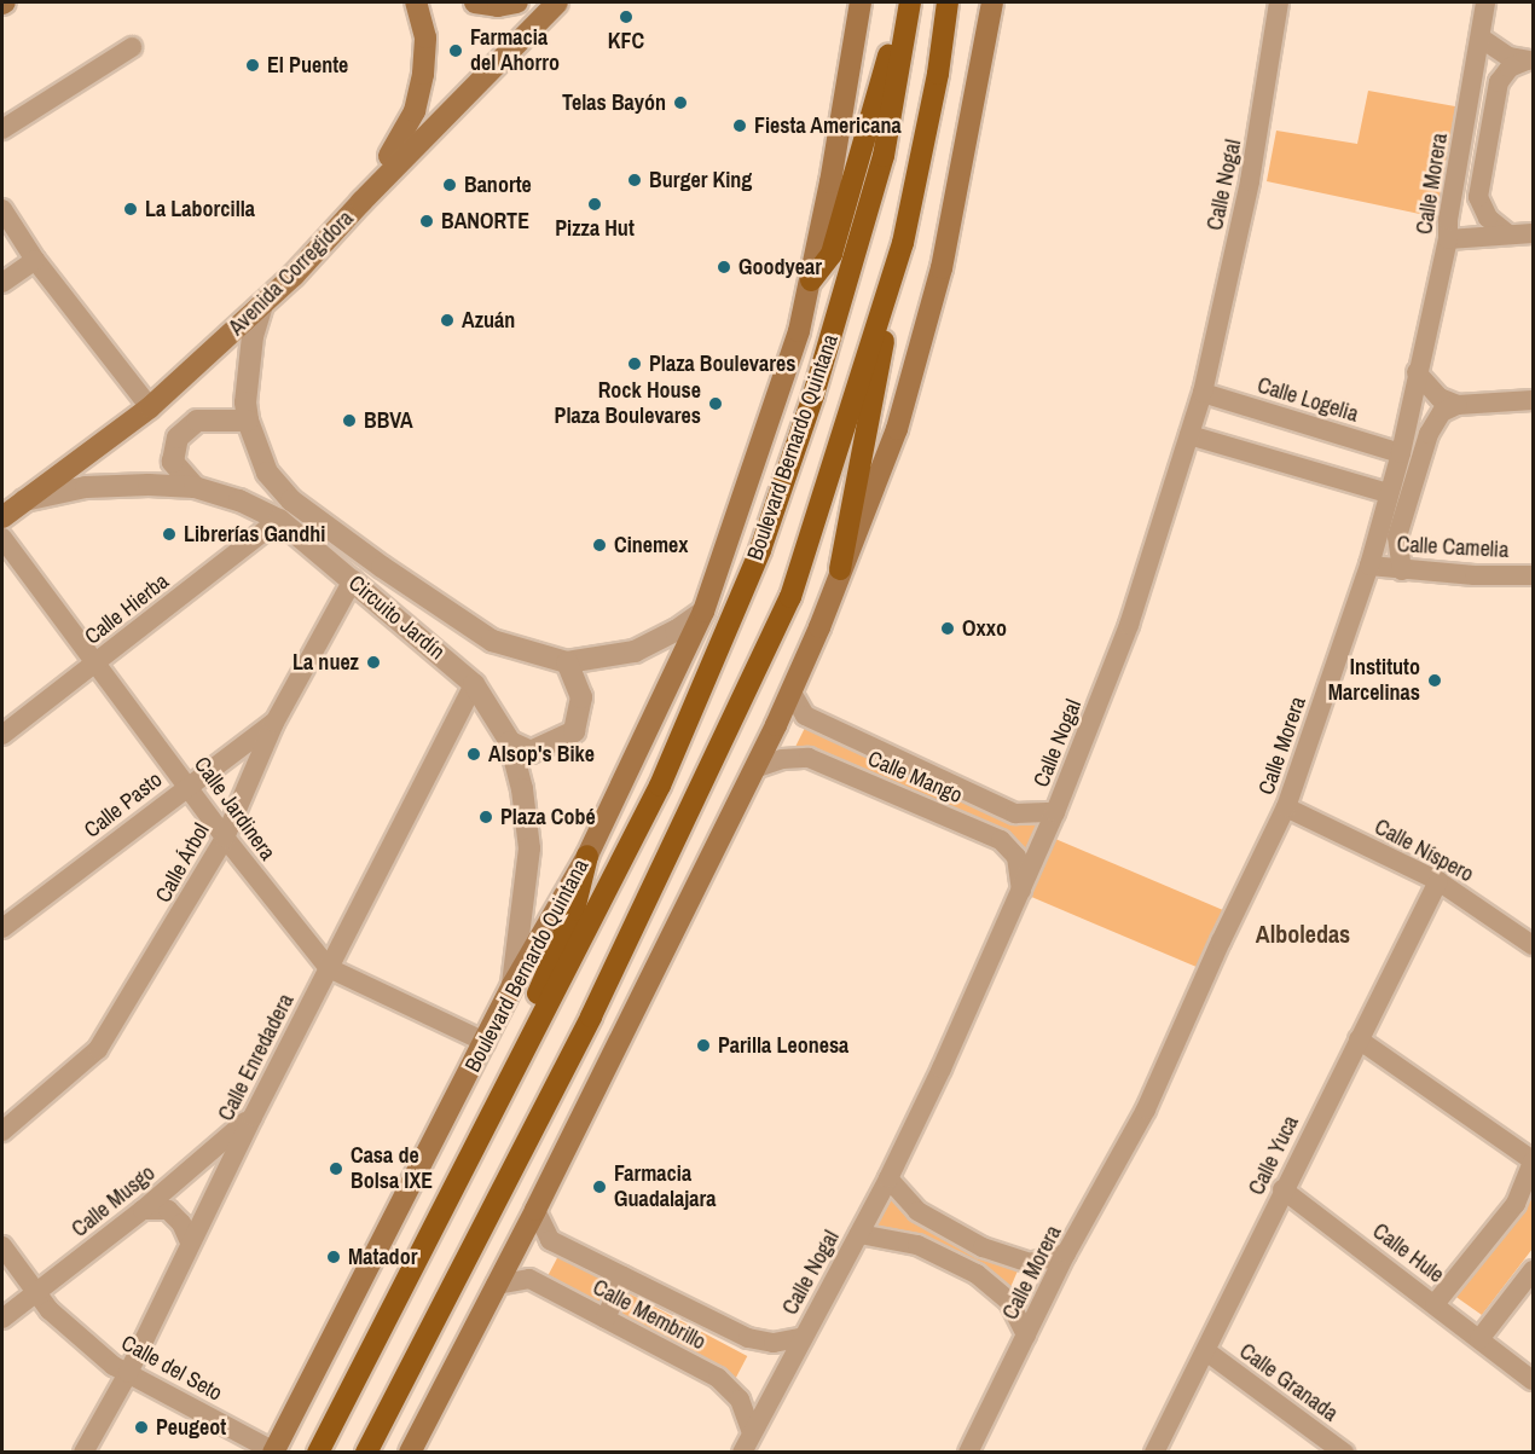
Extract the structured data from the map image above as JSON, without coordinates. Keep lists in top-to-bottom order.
{
  "streets": {
    "main road": ["Avenida Corregidora", "Boulevard Bernardo Quintana"],
    "street": [
      "Calle Morera",
      "Calle Nogal",
      "Calle Logelia",
      "Calle Camelia",
      "Calle Hierba",
      "Circuito Jardín",
      "Calle Mango",
      "Calle Pasto",
      "Calle Jardinera",
      "Calle Níspero",
      "Calle Árbol",
      "Calle Enredadera",
      "Calle Yuca",
      "Calle Musgo",
      "Calle Hule",
      "Calle Membrillo",
      "Calle del Seto",
      "Calle Granada"
    ]
  },
  "crossings": [
    ["Calle Morera", "Calle Logelia"],
    ["Calle Morera", "Calle Camelia"],
    ["Calle Morera", "Calle Níspero"],
    ["Calle Nogal", "Calle Logelia"],
    ["Calle Nogal", "Calle Mango"],
    ["Calle Nogal", "Calle Membrillo"],
    ["Avenida Corregidora", "Circuito Jardín"],
    ["Boulevard Bernardo Quintana", "Circuito Jardín"],
    ["Boulevard Bernardo Quintana", "Calle Jardinera"],
    ["Boulevard Bernardo Quintana", "Calle del Seto"],
    ["Calle Hierba", "Circuito Jardín"],
    ["Calle Hierba", "Calle Jardinera"],
    ["Circuito Jardín", "Calle Árbol"],
    ["Circuito Jardín", "Calle Enredadera"],
    ["Calle Pasto", "Calle Jardinera"],
    ["Calle Pasto", "Calle Árbol"],
    ["Calle Jardinera", "Calle Árbol"],
    ["Calle Jardinera", "Calle Enredadera"],
    ["Calle Níspero", "Calle Yuca"],
    ["Calle Enredadera", "Calle Musgo"],
    ["Calle Enredadera", "Calle del Seto"],
    ["Calle Yuca", "Calle Hule"],
    ["Calle Yuca", "Calle Granada"],
    ["Calle Musgo", "Calle del Seto"]
  ],
  "districts": ["Alboledas"],
  "places": [
    "KFC",
    "Farmacia del Ahorro",
    "El Puente",
    "Telas Bayón",
    "Fiesta Americana",
    "Burger King",
    "Banorte",
    "Pizza Hut",
    "La Laborcilla",
    "BANORTE",
    "Goodyear",
    "Azuán",
    "Plaza Boulevares",
    "Rock House Plaza Boulevares",
    "BBVA",
    "Librerías Gandhi",
    "Cinemex",
    "Oxxo",
    "La nuez",
    "Instituto Marcelinas",
    "Alsop's Bike",
    "Plaza Cobé",
    "Parilla Leonesa",
    "Casa de Bolsa IXE",
    "Farmacia Guadalajara",
    "Matador",
    "Peugeot"
  ]
}
